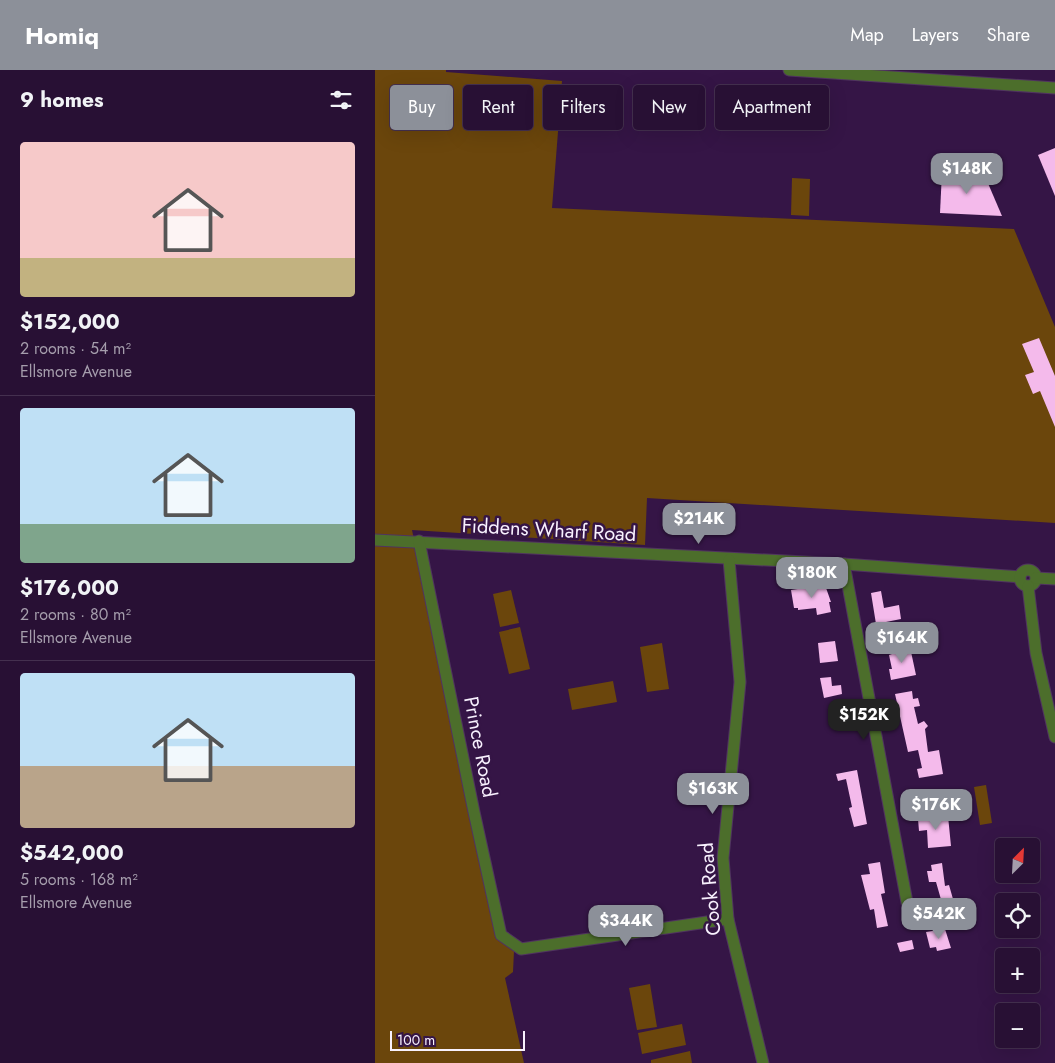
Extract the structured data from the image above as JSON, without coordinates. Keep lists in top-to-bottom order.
{
  "streets": {
    "street": ["Fiddens Wharf Road", "Prince Road", "Cook Road"]
  },
  "crossings": [
    ["Fiddens Wharf Road", "Prince Road"],
    ["Fiddens Wharf Road", "Cook Road"],
    ["Prince Road", "Cook Road"]
  ],
  "scale_bar": "100 m",
  "north": "top right",
  "page": {
    "header": "Homiq",
    "nav": ["Map", "Layers", "Share"],
    "heading": "9 homes",
    "chip": [
      "Buy",
      "Rent",
      "Filters",
      "New",
      "Apartment"
    ],
    "list": [
      {
        "name": "$152,000",
        "note": "2 rooms · 54 m² · Ellsmore Avenue"
      },
      {
        "name": "$176,000",
        "note": "2 rooms · 80 m² · Ellsmore Avenue"
      },
      {
        "name": "$542,000",
        "note": "5 rooms · 168 m² · Ellsmore Avenue"
      }
    ],
    "price": [
      "$148K",
      "$214K",
      "$180K",
      "$164K",
      "$152K",
      "$163K",
      "$176K",
      "$542K",
      "$344K"
    ],
    "map_buttons": ["+", "−"],
    "scale": "100 m"
  }
}
